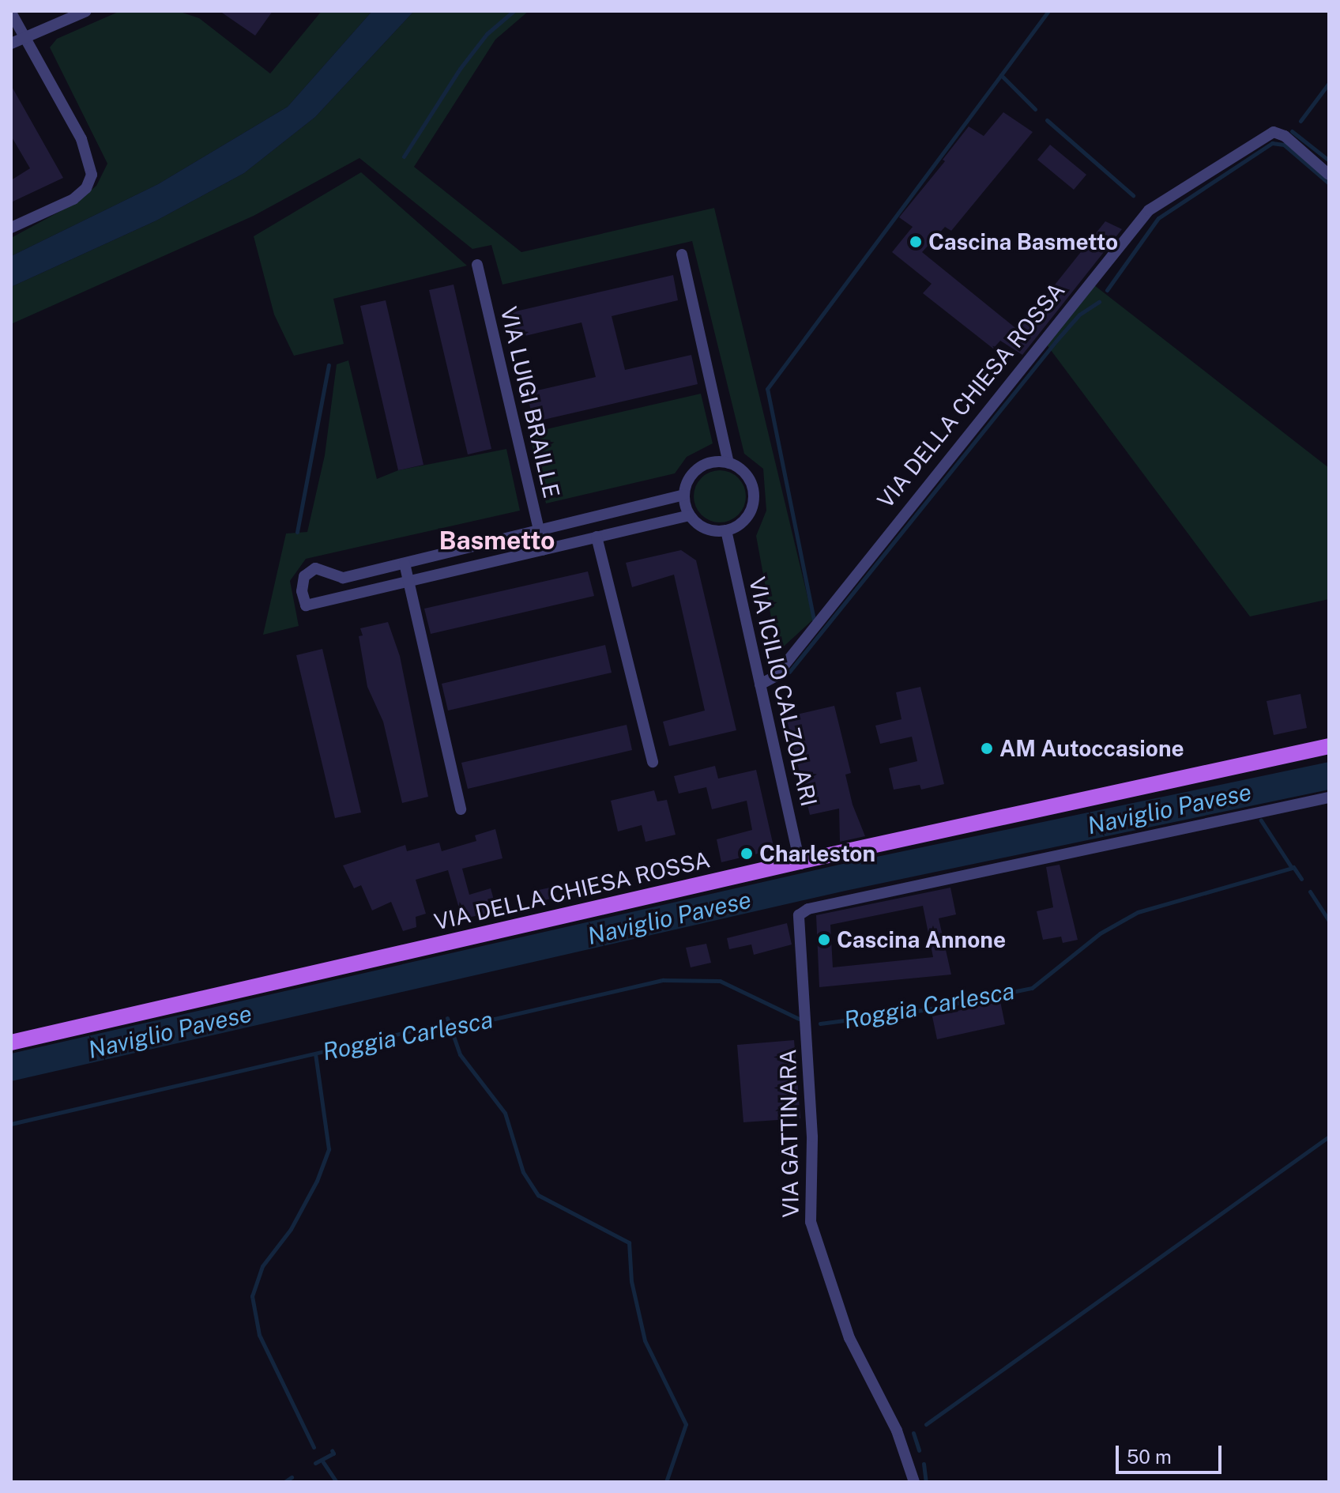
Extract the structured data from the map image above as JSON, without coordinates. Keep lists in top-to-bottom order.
{
  "streets": {
    "main road": ["VIA DELLA CHIESA ROSSA"],
    "street": ["VIA LUIGI BRAILLE", "VIA ICILIO CALZOLARI", "VIA GATTINARA"]
  },
  "crossings": [
    ["VIA DELLA CHIESA ROSSA", "VIA ICILIO CALZOLARI"]
  ],
  "districts": ["Basmetto"],
  "water": ["Naviglio Pavese", "Roggia Carlesca"],
  "places": [
    "Cascina Basmetto",
    "AM Autoccasione",
    "Charleston",
    "Cascina Annone"
  ],
  "scale_bar": "50 m"
}
